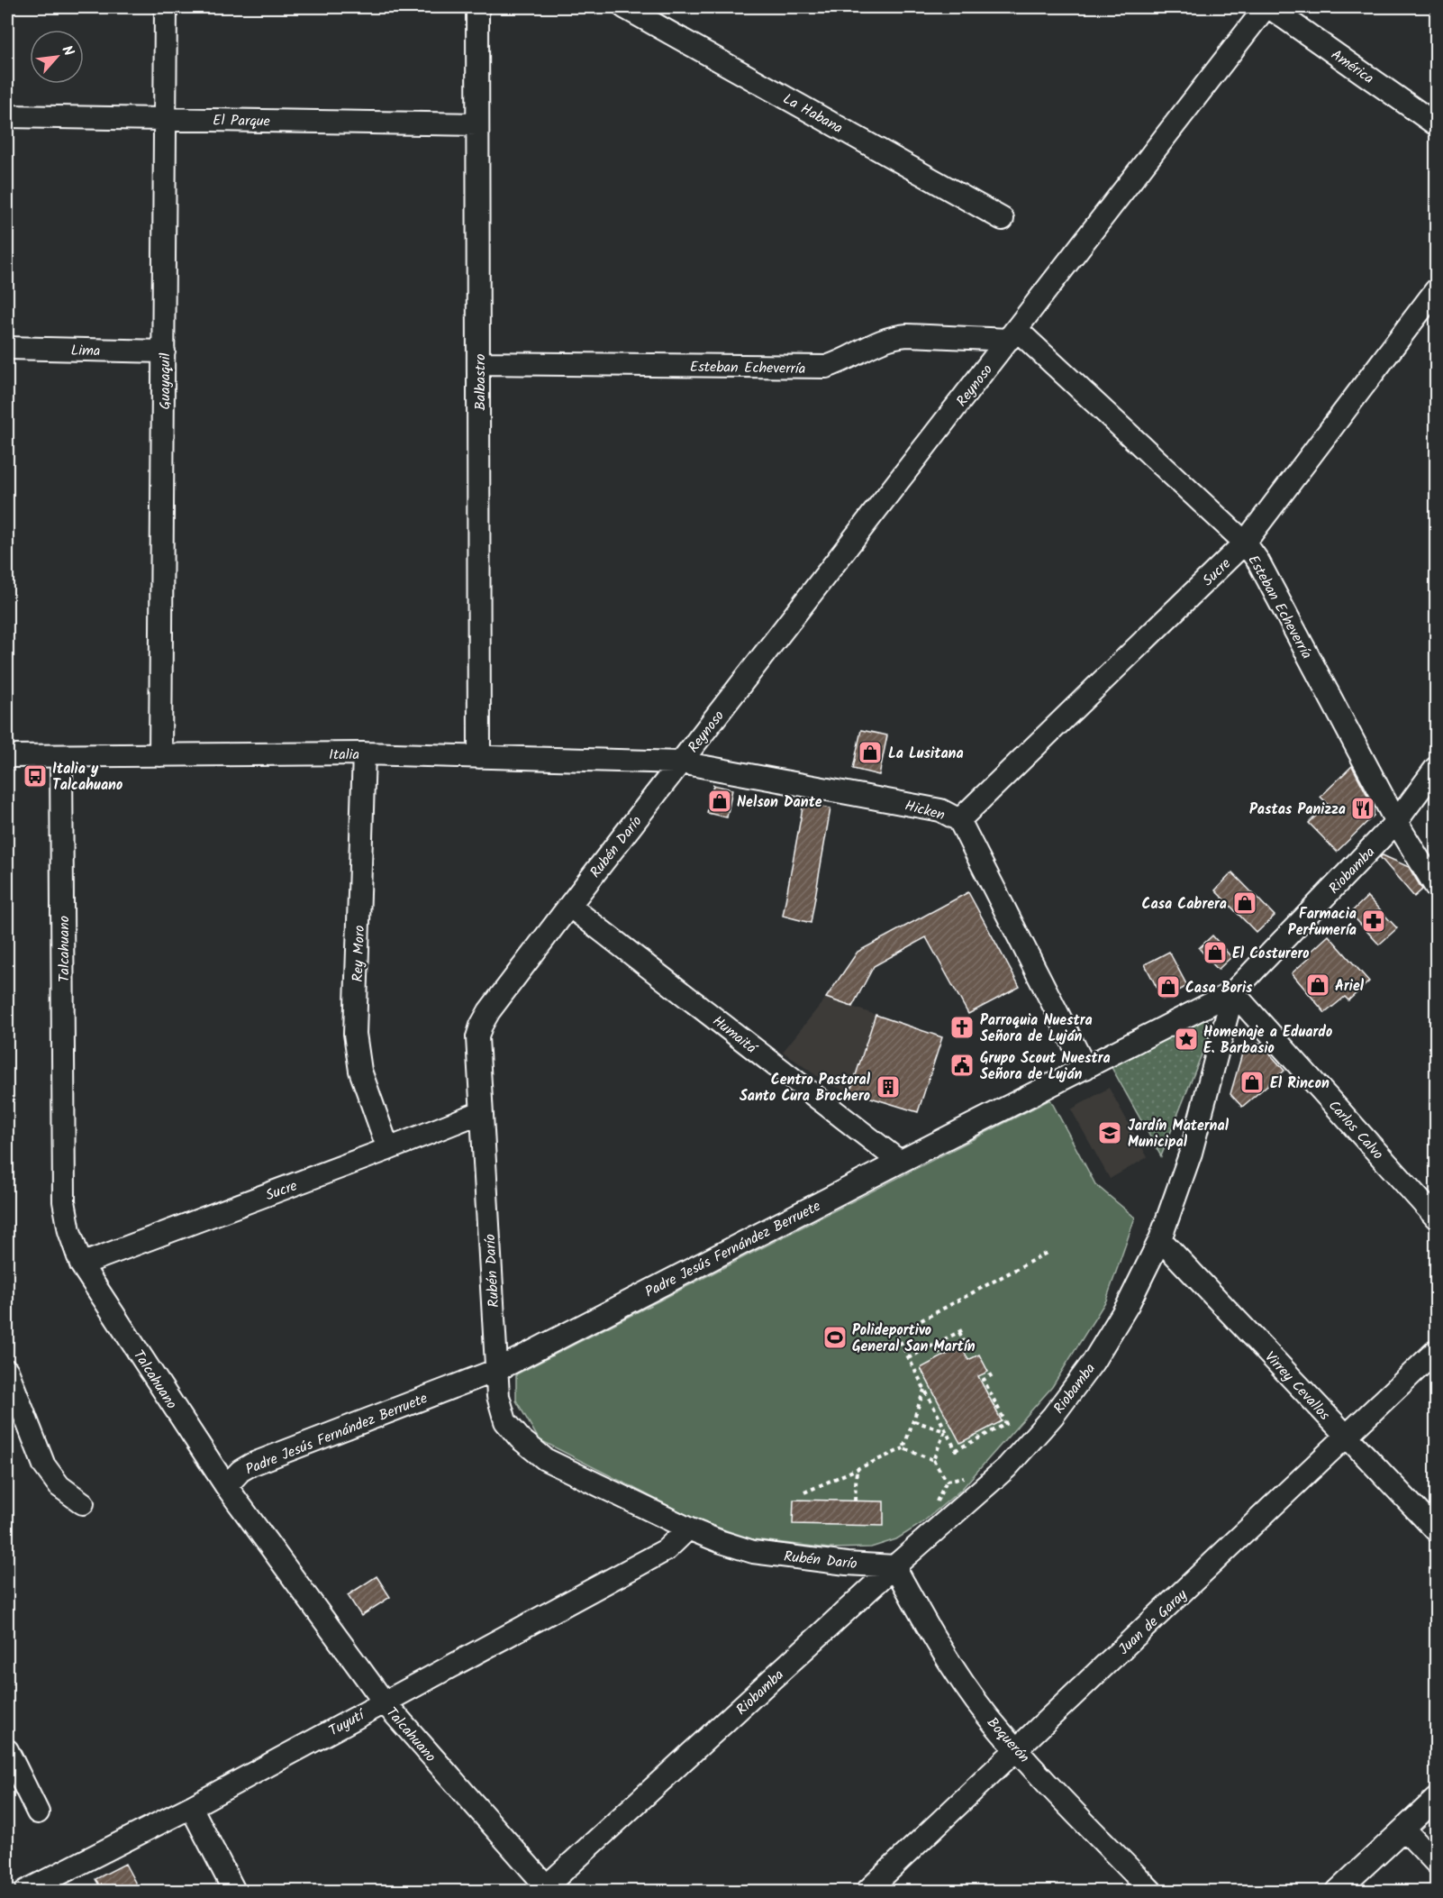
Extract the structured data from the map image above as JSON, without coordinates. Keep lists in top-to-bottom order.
{
  "streets": {
    "street": [
      "América",
      "La Habana",
      "El Parque",
      "Lima",
      "Esteban Echeverría",
      "Guayaquil",
      "Balbastro",
      "Reynoso",
      "Sucre",
      "Italia",
      "Hicken",
      "Rubén Darío",
      "Riobamba",
      "Talcahuano",
      "Rey Moro",
      "Humaitá",
      "Carlos Calvo",
      "Padre Jesús Fernández Berruete",
      "Virrey Cevallos",
      "Juan de Garay",
      "Tuyutí",
      "Boquerón"
    ]
  },
  "crossings": [
    ["América", "Reynoso"],
    ["El Parque", "Guayaquil"],
    ["El Parque", "Balbastro"],
    ["Lima", "Guayaquil"],
    ["Esteban Echeverría", "Balbastro"],
    ["Esteban Echeverría", "Reynoso"],
    ["Esteban Echeverría", "Sucre"],
    ["Esteban Echeverría", "Riobamba"],
    ["Guayaquil", "Italia"],
    ["Balbastro", "Italia"],
    ["Reynoso", "Italia"],
    ["Reynoso", "Hicken"],
    ["Reynoso", "Rubén Darío"],
    ["Sucre", "Hicken"],
    ["Sucre", "Rubén Darío"],
    ["Sucre", "Talcahuano"],
    ["Sucre", "Rey Moro"],
    ["Italia", "Hicken"],
    ["Italia", "Rubén Darío"],
    ["Italia", "Talcahuano"],
    ["Italia", "Rey Moro"],
    ["Hicken", "Rubén Darío"],
    ["Hicken", "Padre Jesús Fernández Berruete"],
    ["Rubén Darío", "Riobamba"],
    ["Rubén Darío", "Humaitá"],
    ["Rubén Darío", "Padre Jesús Fernández Berruete"],
    ["Rubén Darío", "Tuyutí"],
    ["Rubén Darío", "Boquerón"],
    ["Riobamba", "Talcahuano"],
    ["Riobamba", "Carlos Calvo"],
    ["Riobamba", "Padre Jesús Fernández Berruete"],
    ["Riobamba", "Virrey Cevallos"],
    ["Riobamba", "Boquerón"],
    ["Talcahuano", "Padre Jesús Fernández Berruete"],
    ["Talcahuano", "Tuyutí"],
    ["Humaitá", "Padre Jesús Fernández Berruete"],
    ["Carlos Calvo", "Padre Jesús Fernández Berruete"],
    ["Virrey Cevallos", "Juan de Garay"],
    ["Juan de Garay", "Boquerón"]
  ],
  "places": {
    "shop": [
      "La Lusitana",
      "Nelson Dante",
      "Casa Cabrera",
      "El Costurero",
      "Ariel",
      "Casa Boris",
      "El Rincon"
    ],
    "bus stop": ["Italia y Talcahuano"],
    "restaurant": ["Pastas Panizza"],
    "pharmacy": ["Farmacia Perfumería"],
    "church": ["Parroquia Nuestra Señora de Luján"],
    "place": ["Homenaje a Eduardo E. Barbasio"],
    "public building": ["Grupo Scout Nuestra Señora de Luján"],
    "building": ["Centro Pastoral Santo Cura Brochero"],
    "school or university": ["Jardín Maternal Municipal"],
    "sports": ["Polideportivo General San Martín"]
  },
  "north": "top right"
}
